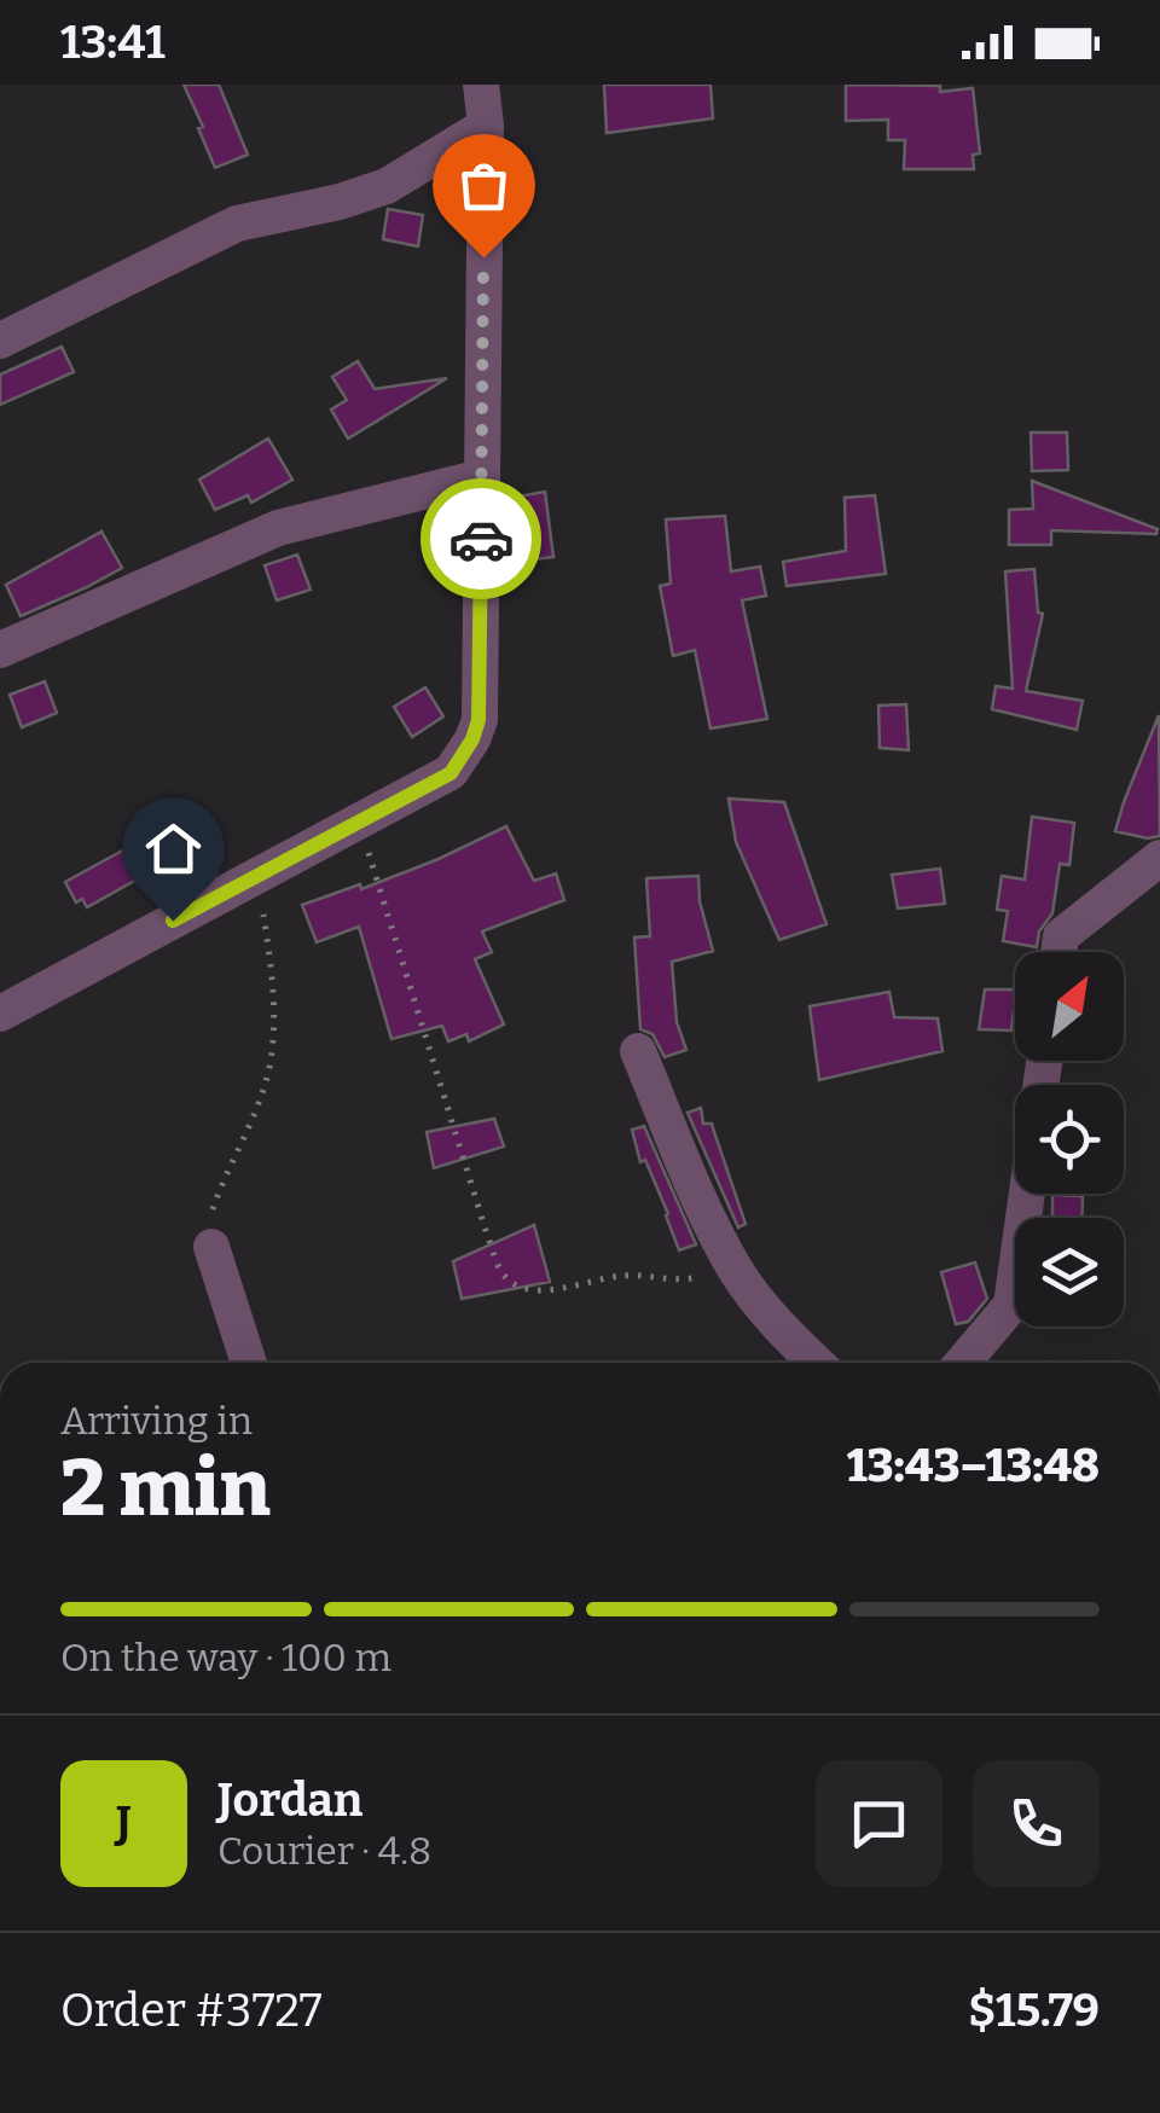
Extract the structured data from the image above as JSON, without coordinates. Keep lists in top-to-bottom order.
{
  "north": "top right",
  "page": {
    "status": "13:41",
    "heading": ["2 min", "Arriving in", "13:43–13:48"],
    "panel": [
      "Jordan",
      "Courier · 4.8",
      "Order #3727",
      "$15.79"
    ],
    "bar": "On the way · 100 m",
    "round": "J"
  }
}
